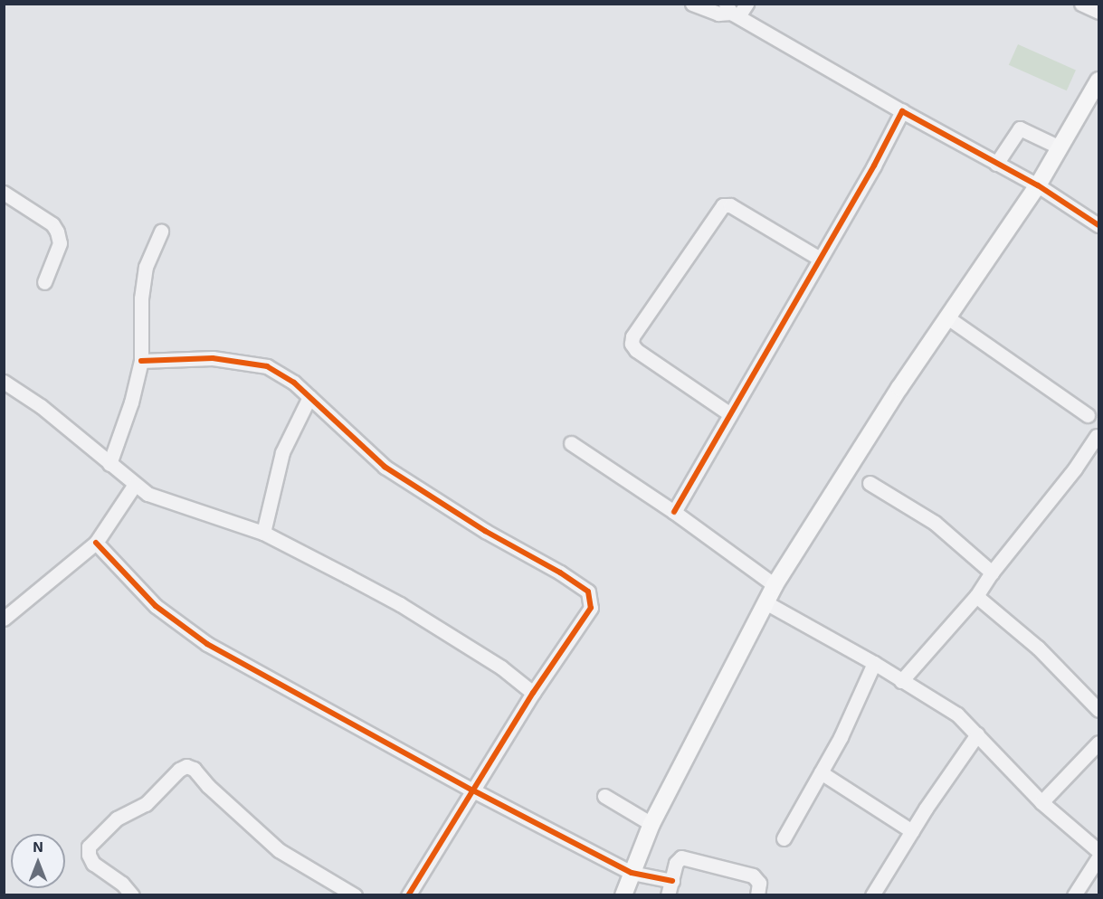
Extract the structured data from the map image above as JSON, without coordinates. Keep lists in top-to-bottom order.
{
  "north": "top"
}
